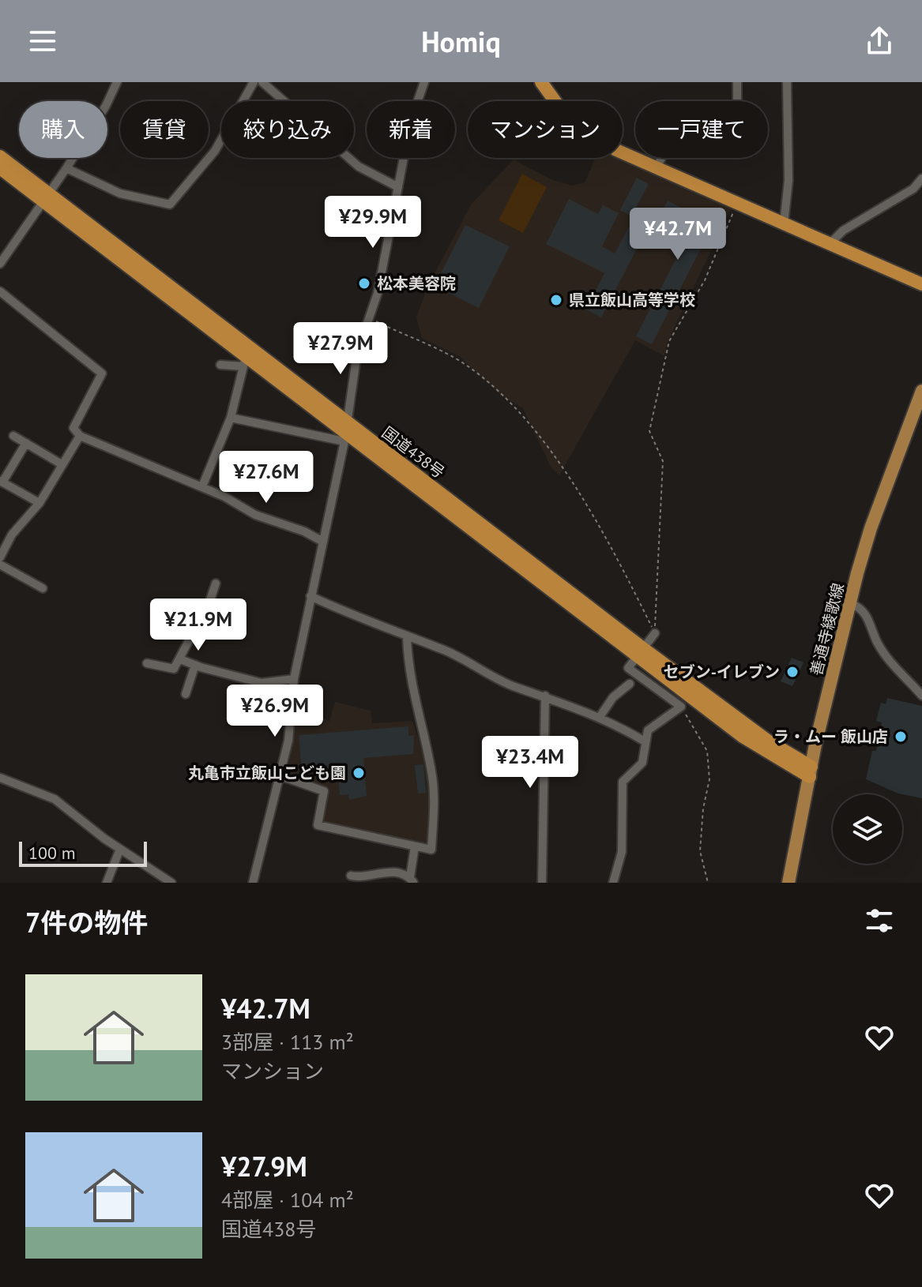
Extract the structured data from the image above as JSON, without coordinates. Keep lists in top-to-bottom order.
{
  "streets": {
    "highway": ["国道438号"],
    "main road": ["善通寺綾歌線"]
  },
  "crossings": [
    ["国道438号", "善通寺綾歌線"]
  ],
  "places": [
    "松本美容院",
    "県立飯山高等学校",
    "セブン-イレブン",
    "ラ・ムー 飯山店",
    "丸亀市立飯山こども園"
  ],
  "scale_bar": "100 m",
  "page": {
    "header": "Homiq",
    "chip": [
      "購入",
      "賃貸",
      "絞り込み",
      "新着",
      "マンション",
      "一戸建て"
    ],
    "price": [
      "¥29.9M",
      "¥42.7M",
      "¥27.9M",
      "¥27.6M",
      "¥21.9M",
      "¥26.9M",
      "¥23.4M"
    ],
    "scale": "100 m",
    "heading": "7件の物件",
    "list": [
      {
        "name": "¥42.7M",
        "note": "3部屋 · 113 m² · マンション"
      },
      {
        "name": "¥27.9M",
        "note": "4部屋 · 104 m² · 国道438号"
      }
    ]
  }
}
